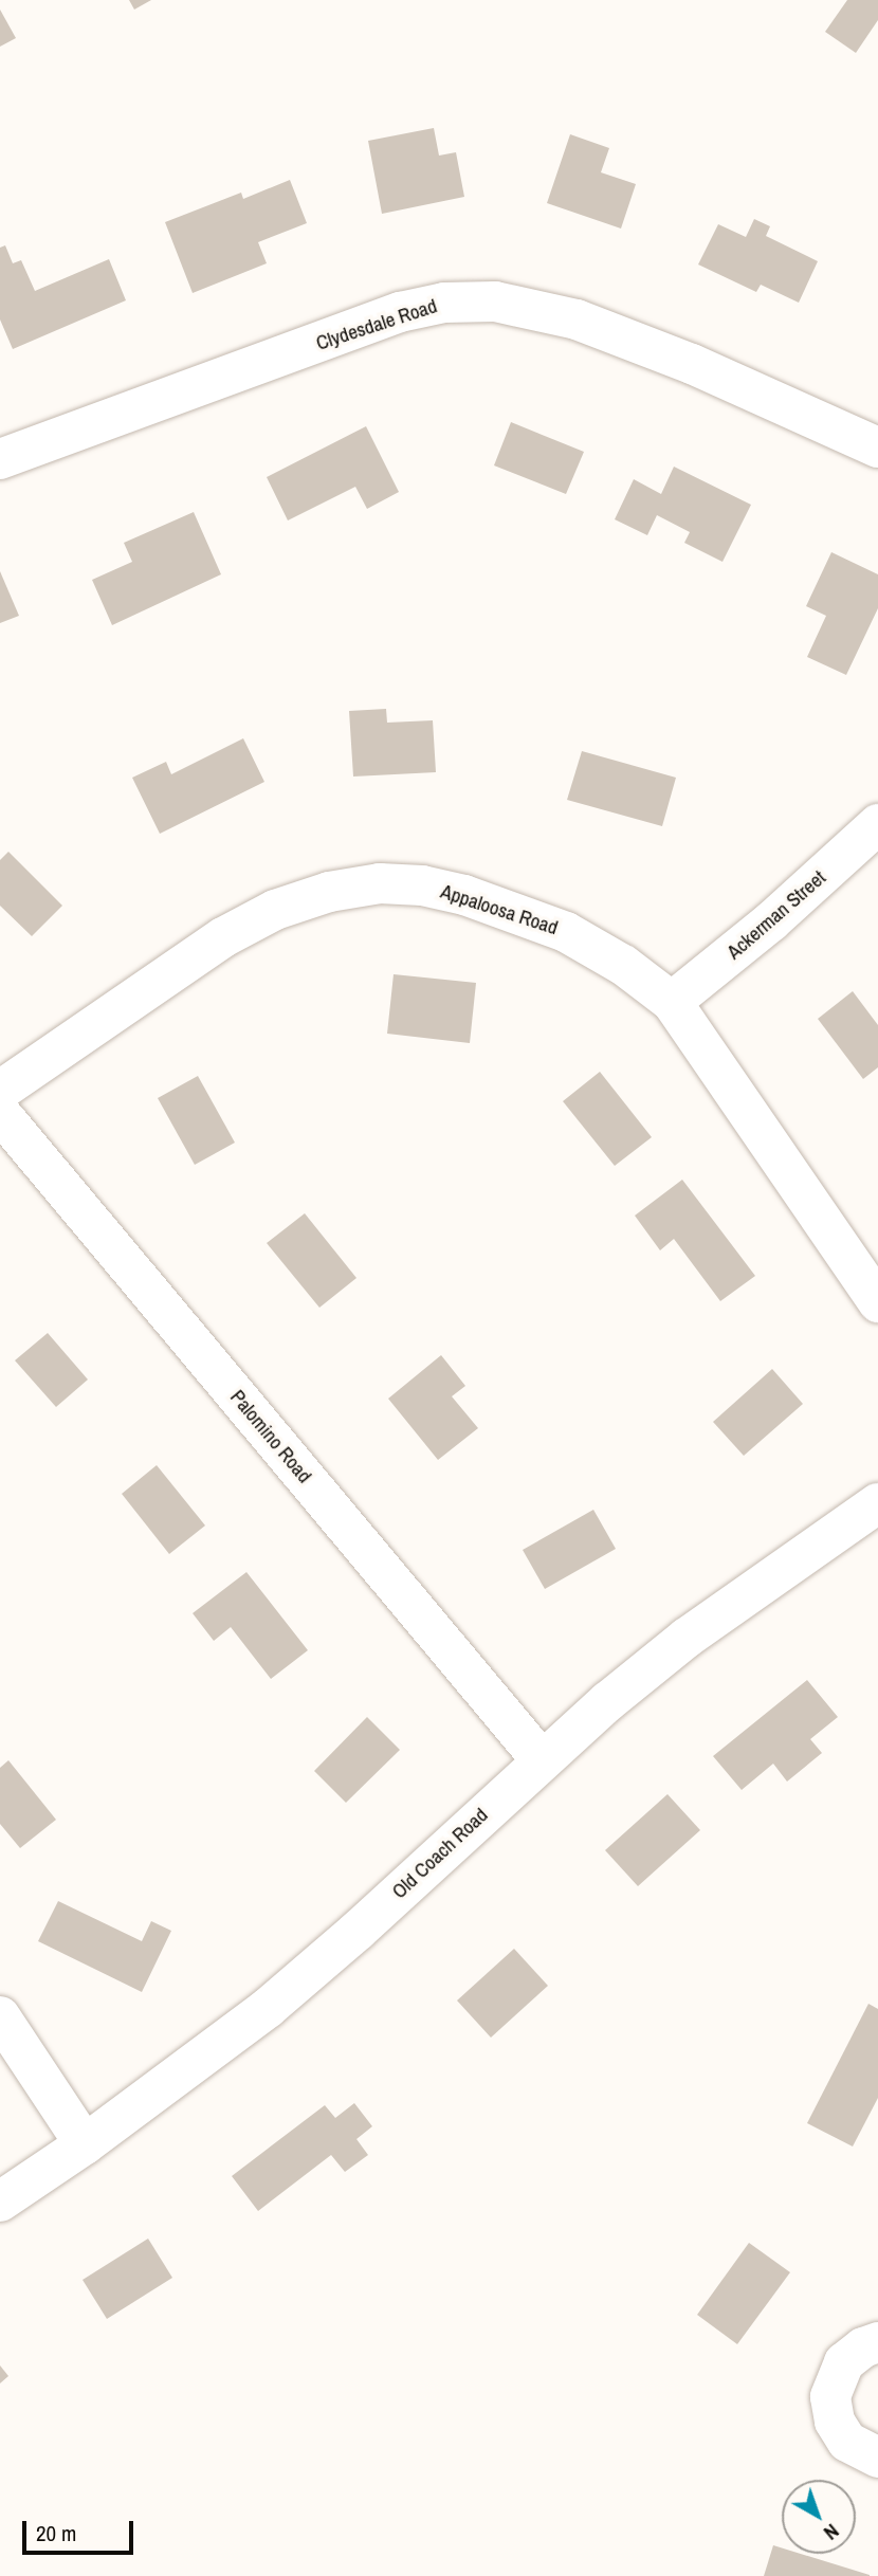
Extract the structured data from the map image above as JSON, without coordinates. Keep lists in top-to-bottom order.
{
  "streets": {
    "street": [
      "Clydesdale Road",
      "Appaloosa Road",
      "Ackerman Street",
      "Palomino Road",
      "Old Coach Road"
    ]
  },
  "crossings": [
    ["Appaloosa Road", "Ackerman Street"],
    ["Palomino Road", "Old Coach Road"]
  ],
  "scale_bar": "20 m",
  "north": "bottom right"
}
